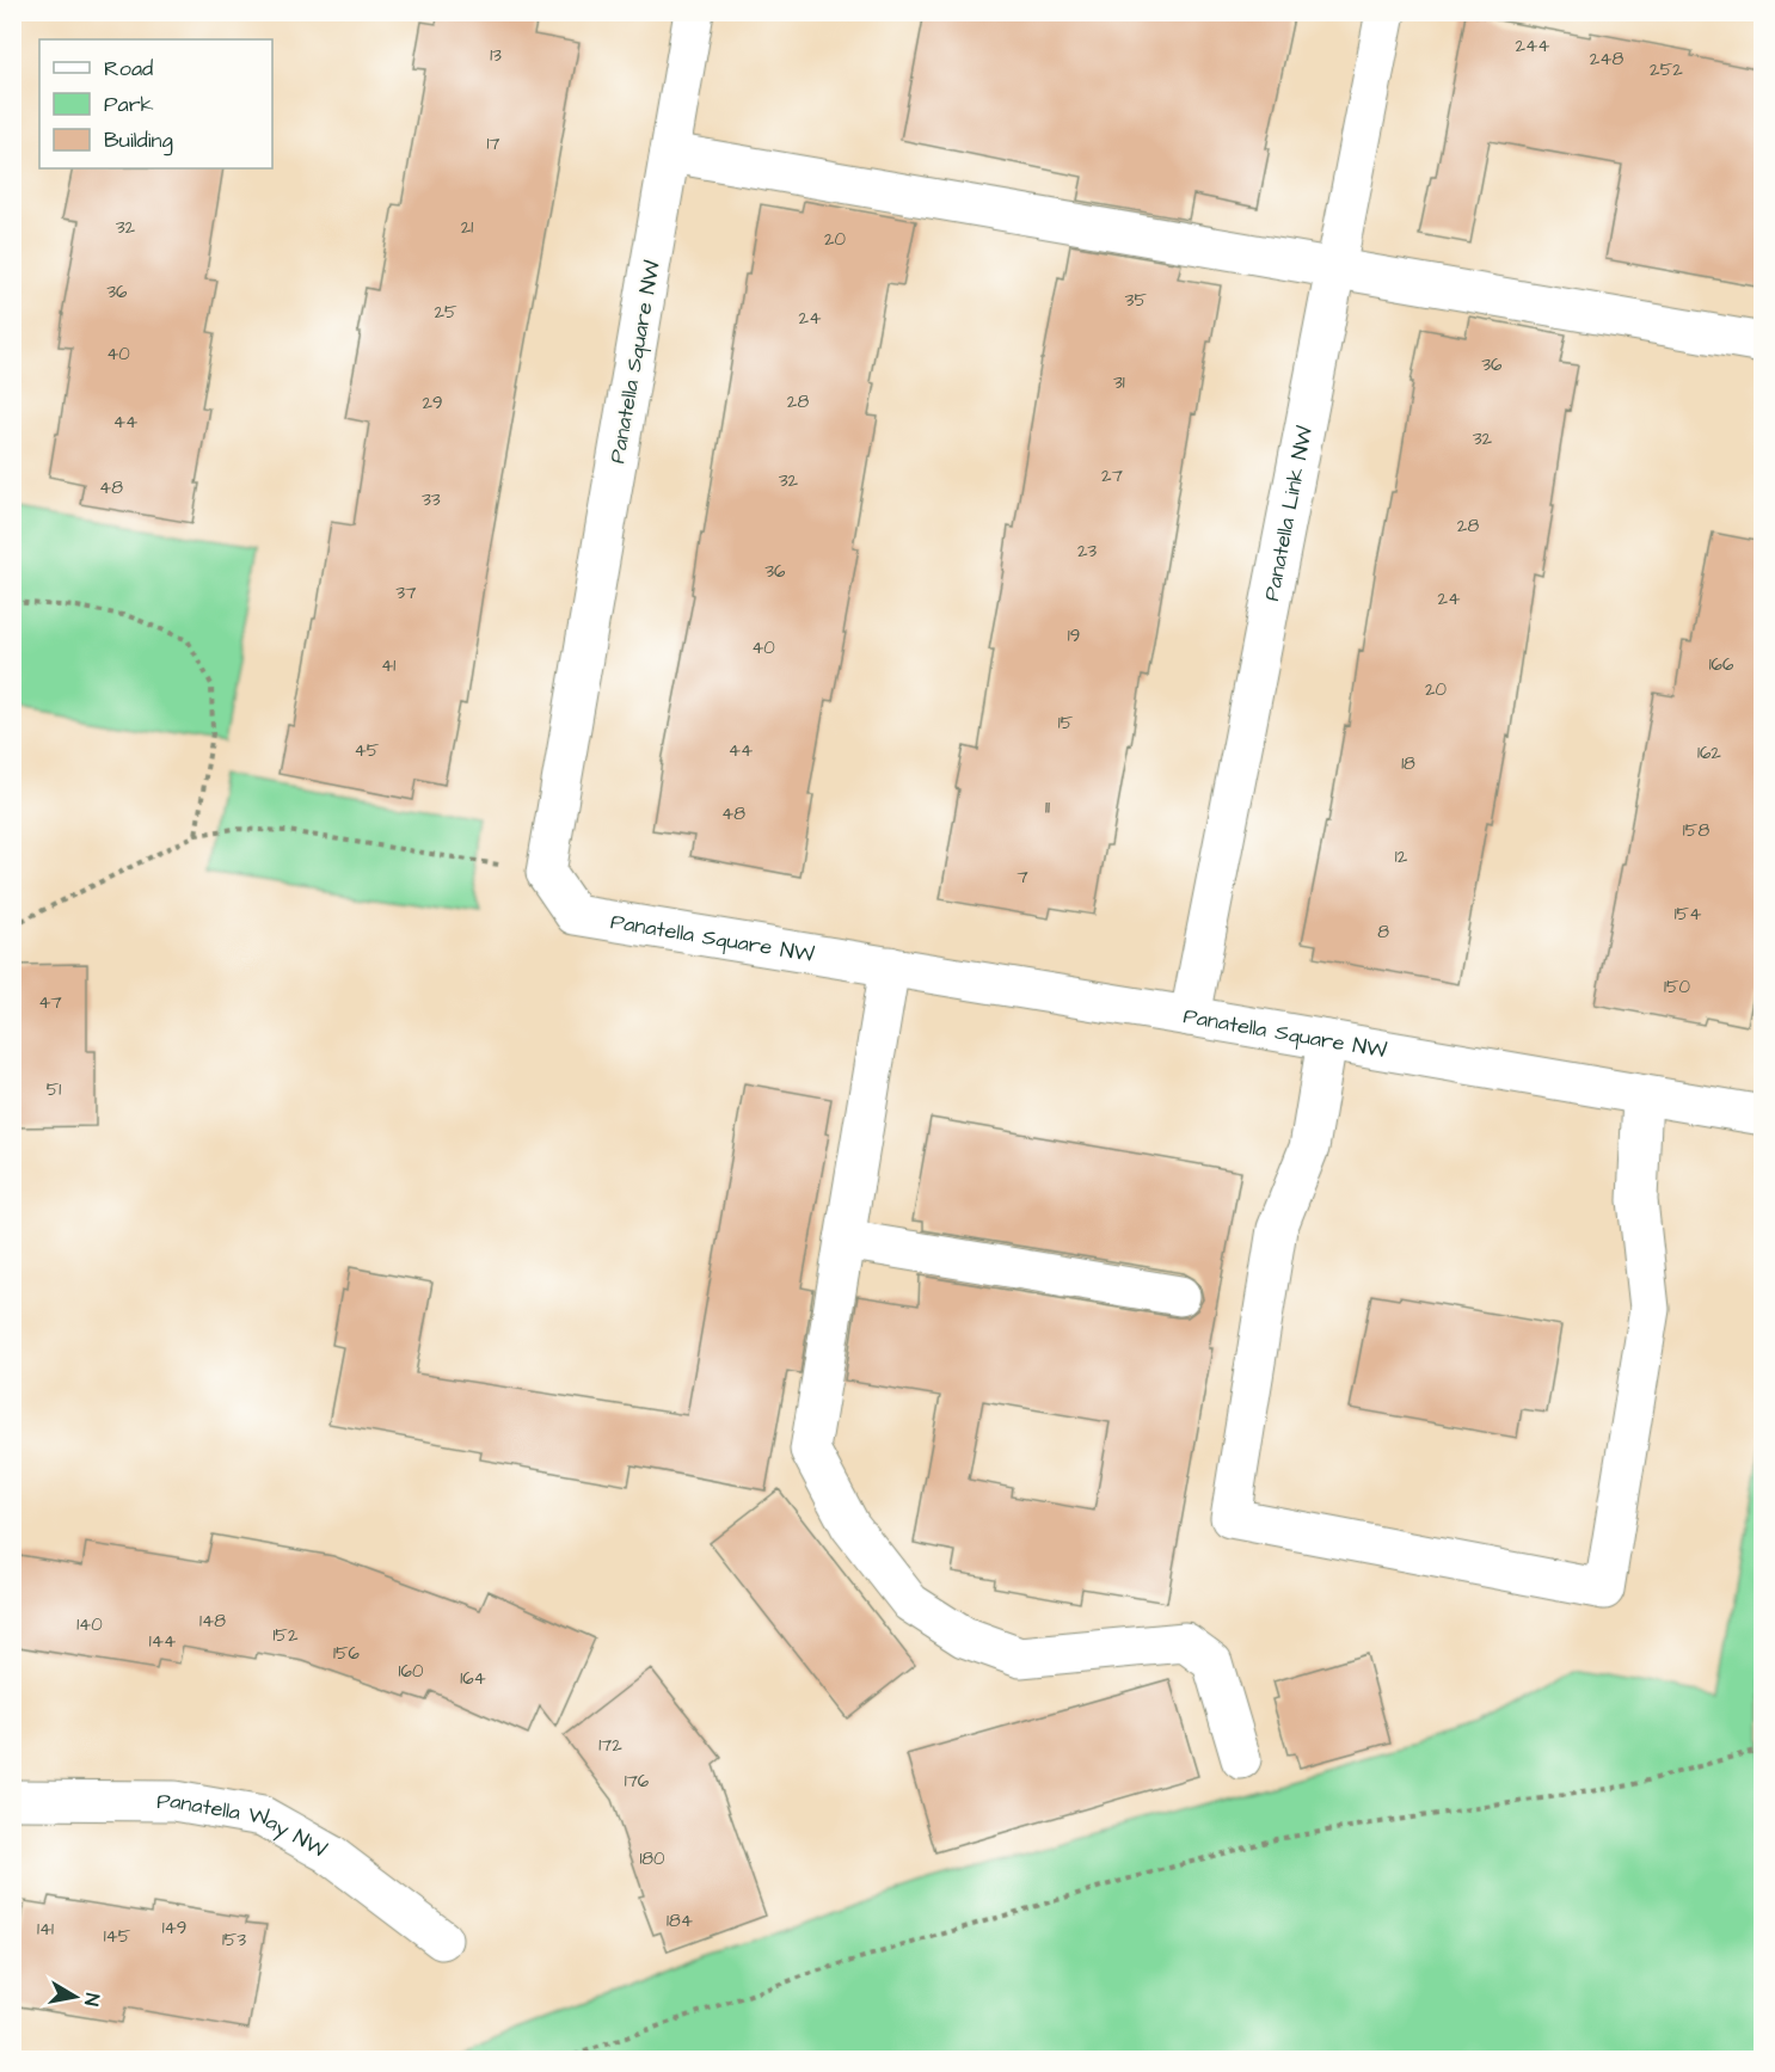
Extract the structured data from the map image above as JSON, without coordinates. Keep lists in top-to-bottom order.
{
  "streets": {
    "street": ["Panatella Square NW", "Panatella Link NW", "Panatella Way NW"]
  },
  "crossings": [
    ["Panatella Square NW", "Panatella Link NW"]
  ],
  "house_numbers": [
    "244",
    "13",
    "248",
    "252",
    "17",
    "32",
    "21",
    "20",
    "36",
    "35",
    "25",
    "24",
    "40",
    "36",
    "31",
    "28",
    "29",
    "44",
    "32",
    "27",
    "32",
    "48",
    "33",
    "28",
    "23",
    "36",
    "37",
    "24",
    "19",
    "40",
    "166",
    "41",
    "20",
    "15",
    "45",
    "44",
    "162",
    "18",
    "11",
    "48",
    "158",
    "12",
    "7",
    "154",
    "8",
    "150",
    "47",
    "51",
    "148",
    "140",
    "152",
    "144",
    "156",
    "160",
    "164",
    "172",
    "176",
    "180",
    "184",
    "149",
    "141",
    "145",
    "153"
  ],
  "legend": ["Road", "Park", "Building"],
  "north": "right"
}
